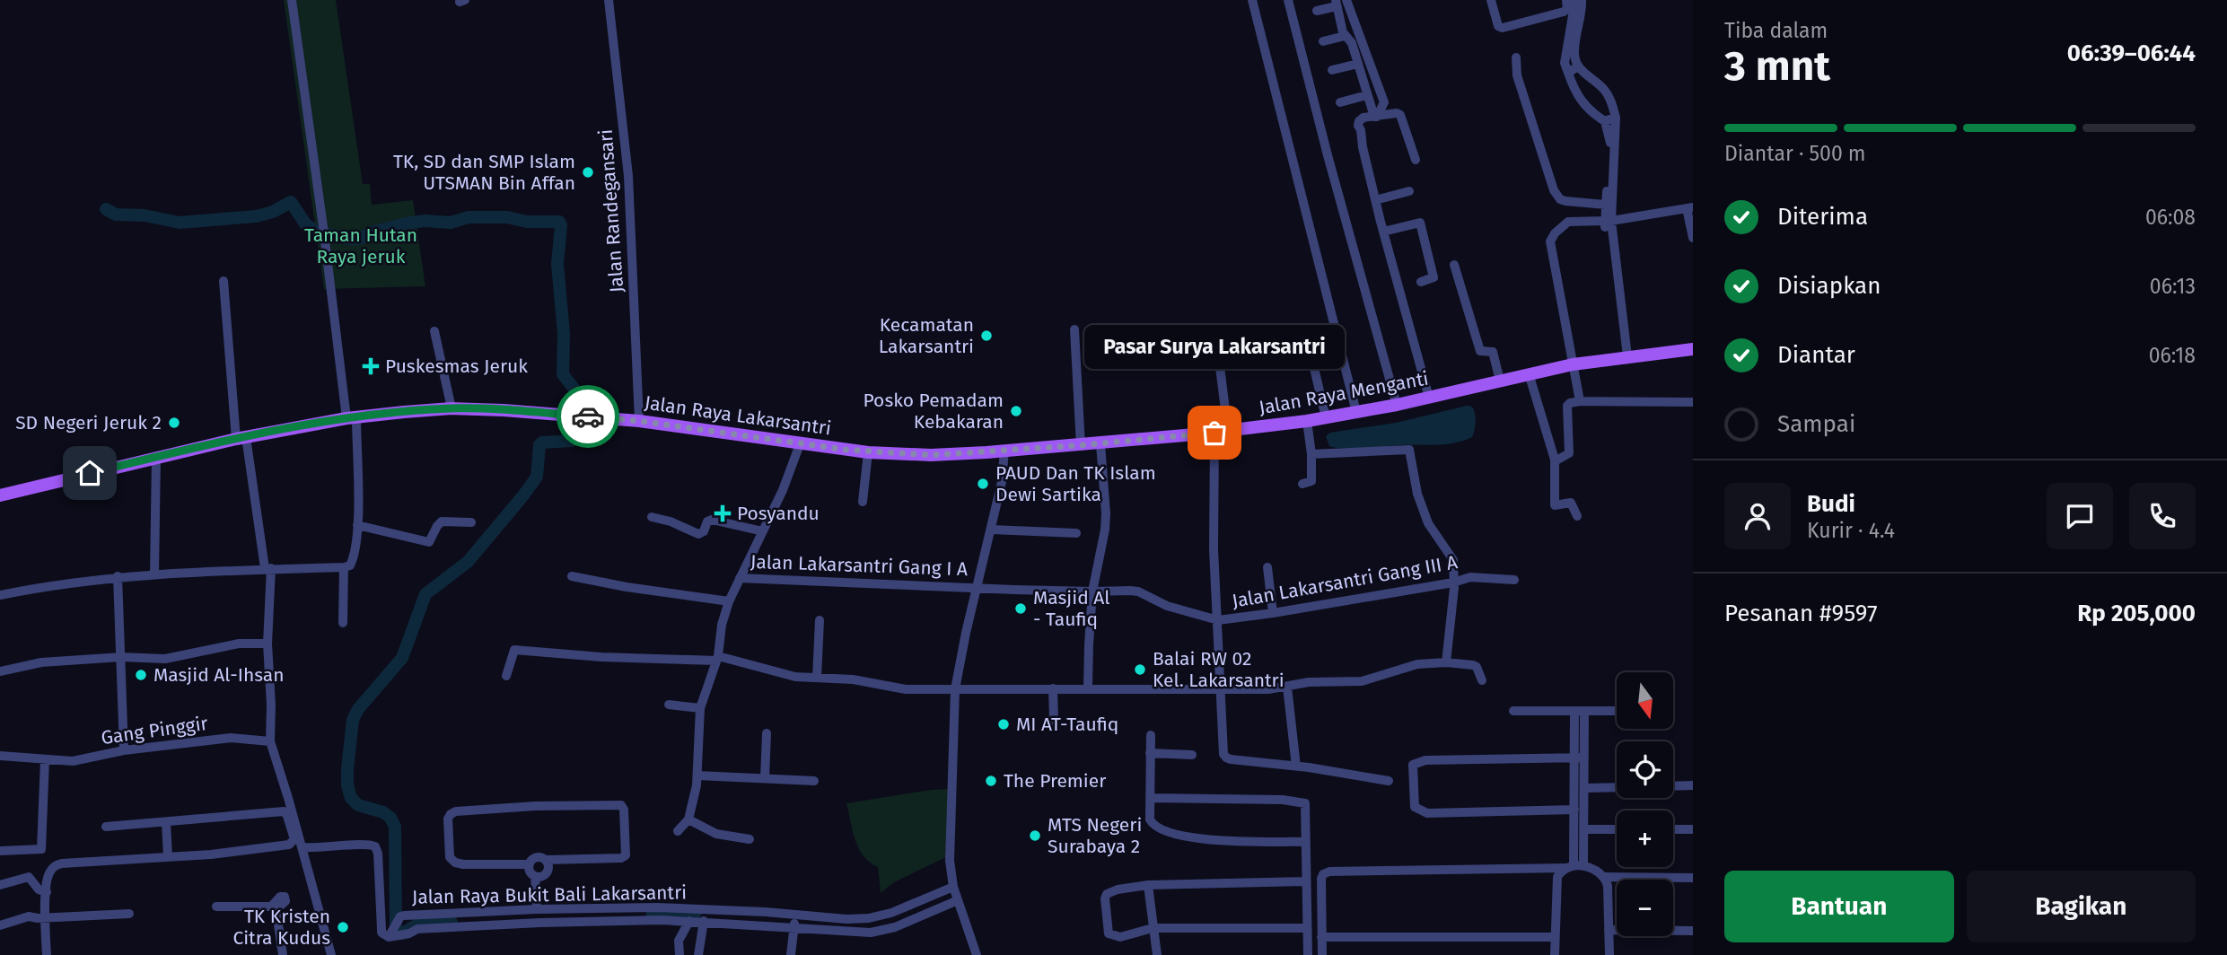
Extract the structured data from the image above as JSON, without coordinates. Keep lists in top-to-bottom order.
{
  "streets": {
    "main road": ["Jalan Raya Menganti", "Jalan Raya Lakarsantri"],
    "street": [
      "Jalan Randegansari",
      "Jalan Lakarsantri Gang I A",
      "Jalan Lakarsantri Gang III A",
      "Gang Pinggir",
      "Jalan Raya Bukit Bali Lakarsantri"
    ]
  },
  "crossings": [
    ["Jalan Randegansari", "Jalan Raya Lakarsantri"],
    ["Jalan Raya Menganti", "Jalan Raya Lakarsantri"],
    ["Jalan Lakarsantri Gang I A", "Jalan Lakarsantri Gang III A"]
  ],
  "parks": ["Taman Hutan Raya jeruk"],
  "places": {
    "other": [
      "TK, SD dan SMP Islam UTSMAN Bin Affan",
      "Kecamatan Lakarsantri",
      "Posko Pemadam Kebakaran",
      "SD Negeri Jeruk 2",
      "Pasar Surya Lakarsantri",
      "PAUD Dan TK Islam Dewi Sartika",
      "Masjid Al - Taufiq",
      "Balai RW 02 Kel. Lakarsantri",
      "Masjid Al-Ihsan",
      "MI AT-Taufiq",
      "The Premier",
      "MTS Negeri Surabaya 2",
      "TK Kristen Citra Kudus"
    ],
    "health": ["Puskesmas Jeruk", "Posyandu"]
  },
  "north": "bottom",
  "page": {
    "heading": ["3 mnt", "Tiba dalam", "06:39–06:44"],
    "panel": [
      "Budi",
      "Kurir · 4.4",
      "Pesanan #9597",
      "Rp 205,000"
    ],
    "bar": "Diantar · 500 m",
    "list": [
      ["Diterima", "06:08"],
      ["Disiapkan", "06:13"],
      ["Diantar", "06:18"],
      "Sampai"
    ],
    "bubble": "Pasar Surya Lakarsantri",
    "map_buttons": ["+", "−"],
    "buttons": ["Bantuan", "Bagikan"]
  }
}
